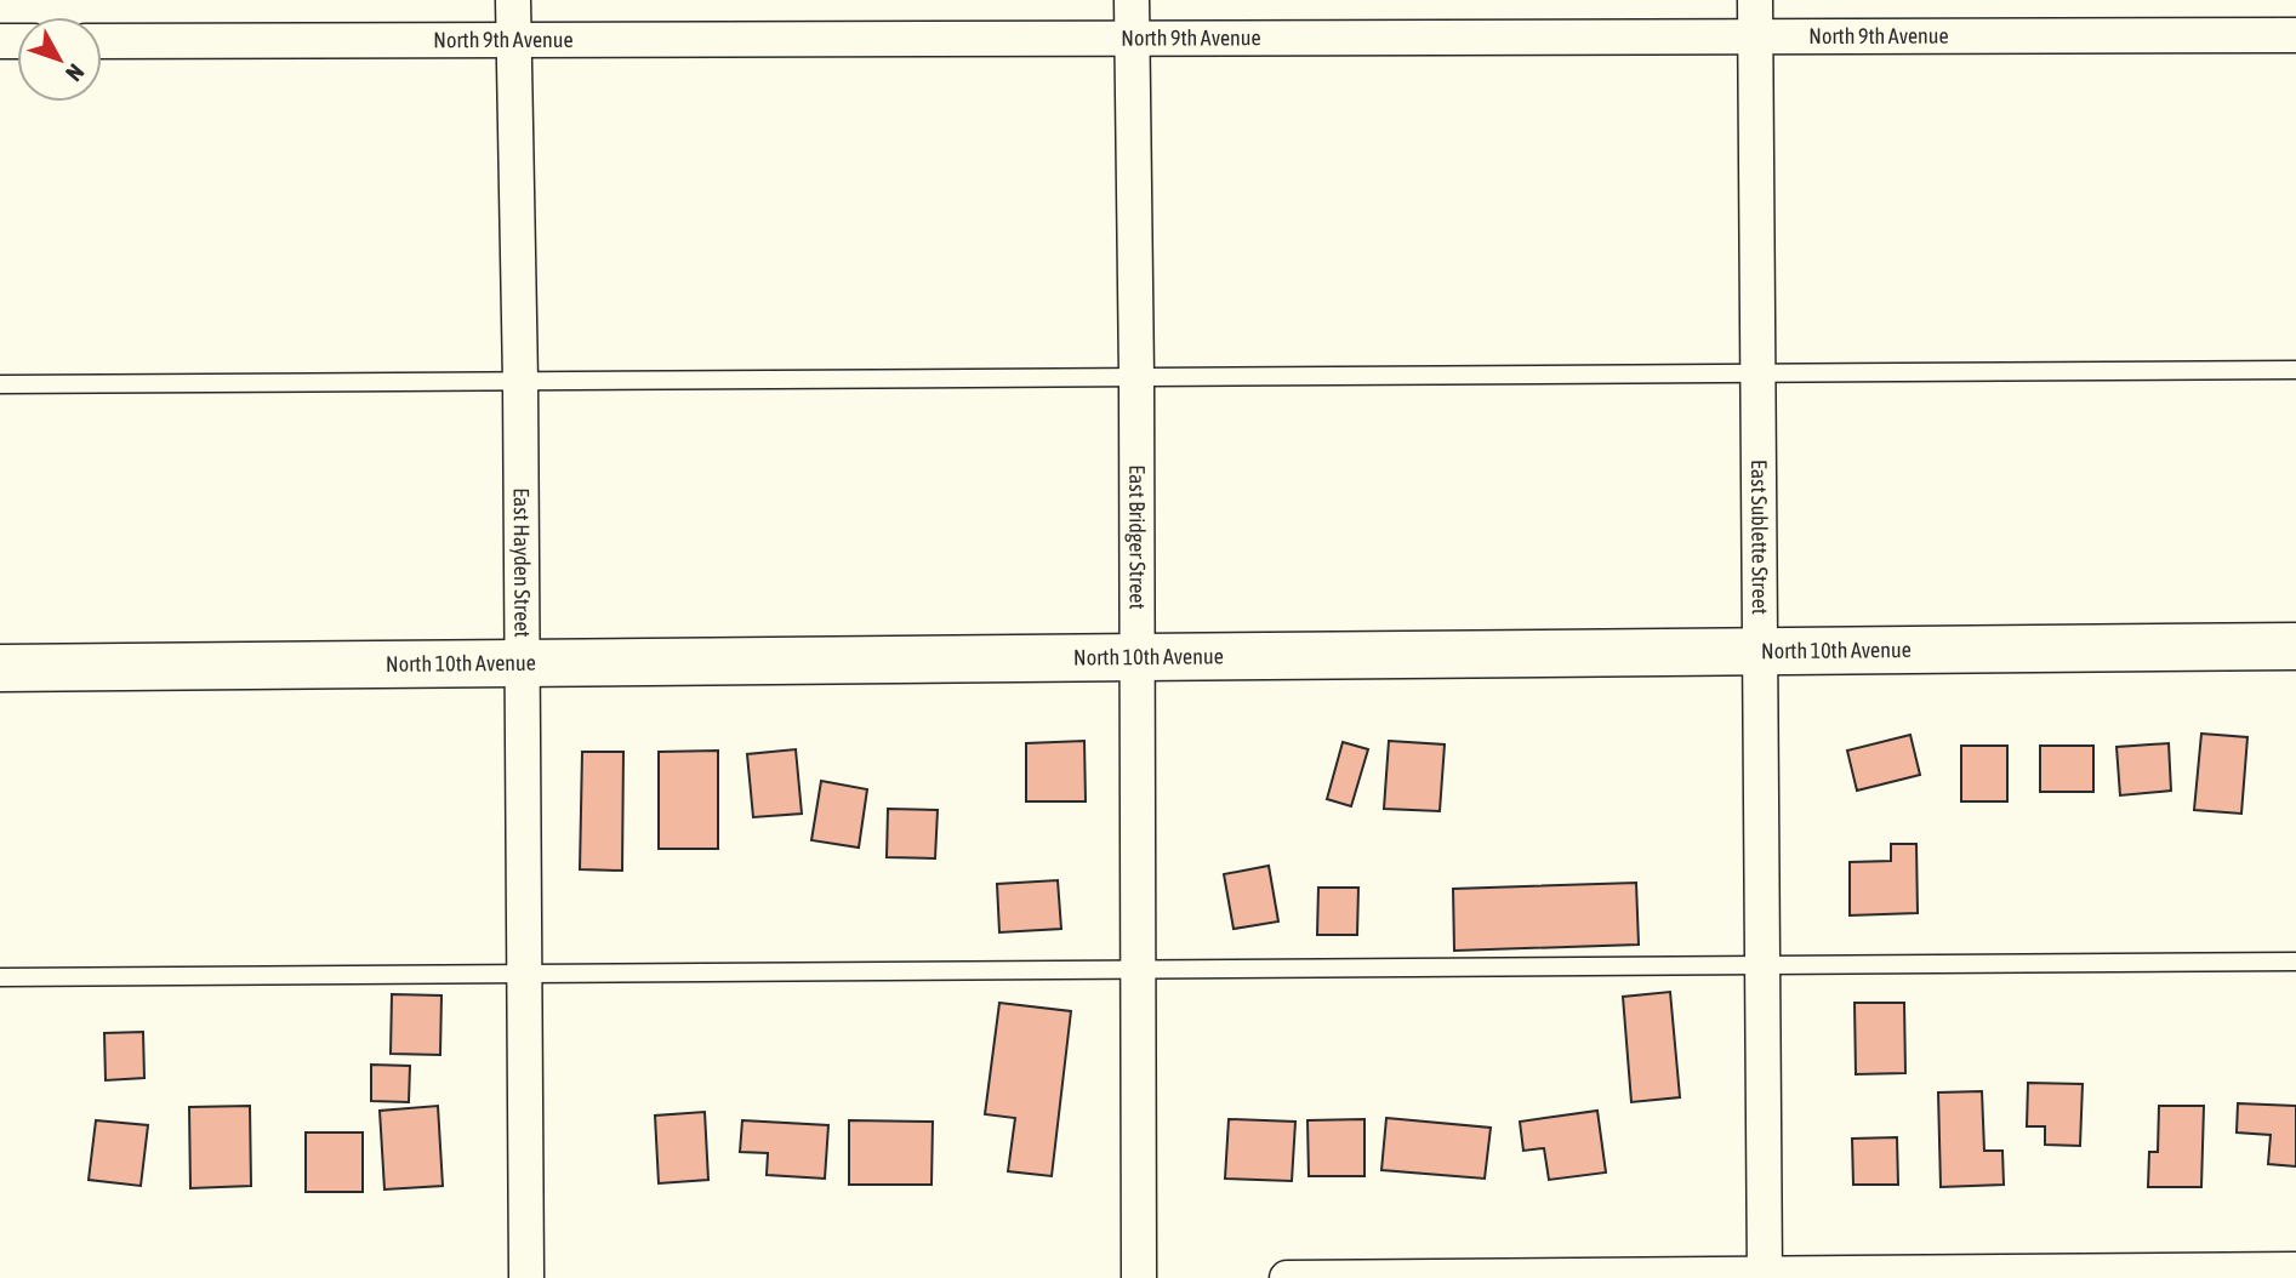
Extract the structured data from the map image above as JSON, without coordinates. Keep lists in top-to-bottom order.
{
  "streets": {
    "street": [
      "North 9th Avenue",
      "East Bridger Street",
      "East Sublette Street",
      "East Hayden Street",
      "North 10th Avenue"
    ]
  },
  "crossings": [
    ["North 9th Avenue", "East Bridger Street"],
    ["North 9th Avenue", "East Sublette Street"],
    ["North 9th Avenue", "East Hayden Street"],
    ["East Bridger Street", "North 10th Avenue"],
    ["East Sublette Street", "North 10th Avenue"],
    ["East Hayden Street", "North 10th Avenue"]
  ],
  "north": "bottom right"
}
